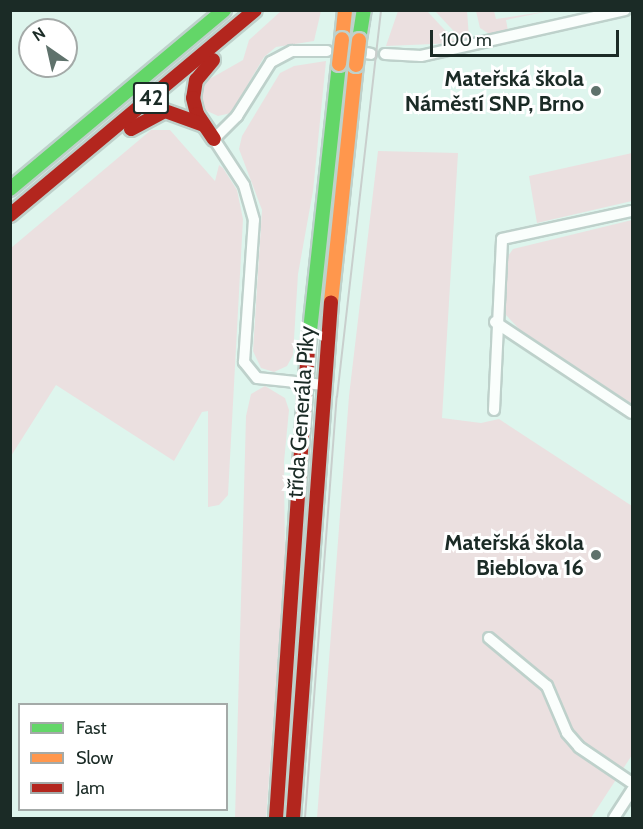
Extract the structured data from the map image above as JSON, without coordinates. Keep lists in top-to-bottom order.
{
  "streets": {
    "main road": ["42", "třída Generála Píky"]
  },
  "places": ["Mateřská škola Náměstí SNP, Brno", "Mateřská škola Bieblova 16"],
  "legend": ["Fast", "Slow", "Jam"],
  "scale_bar": "100 m",
  "north": "top left"
}
